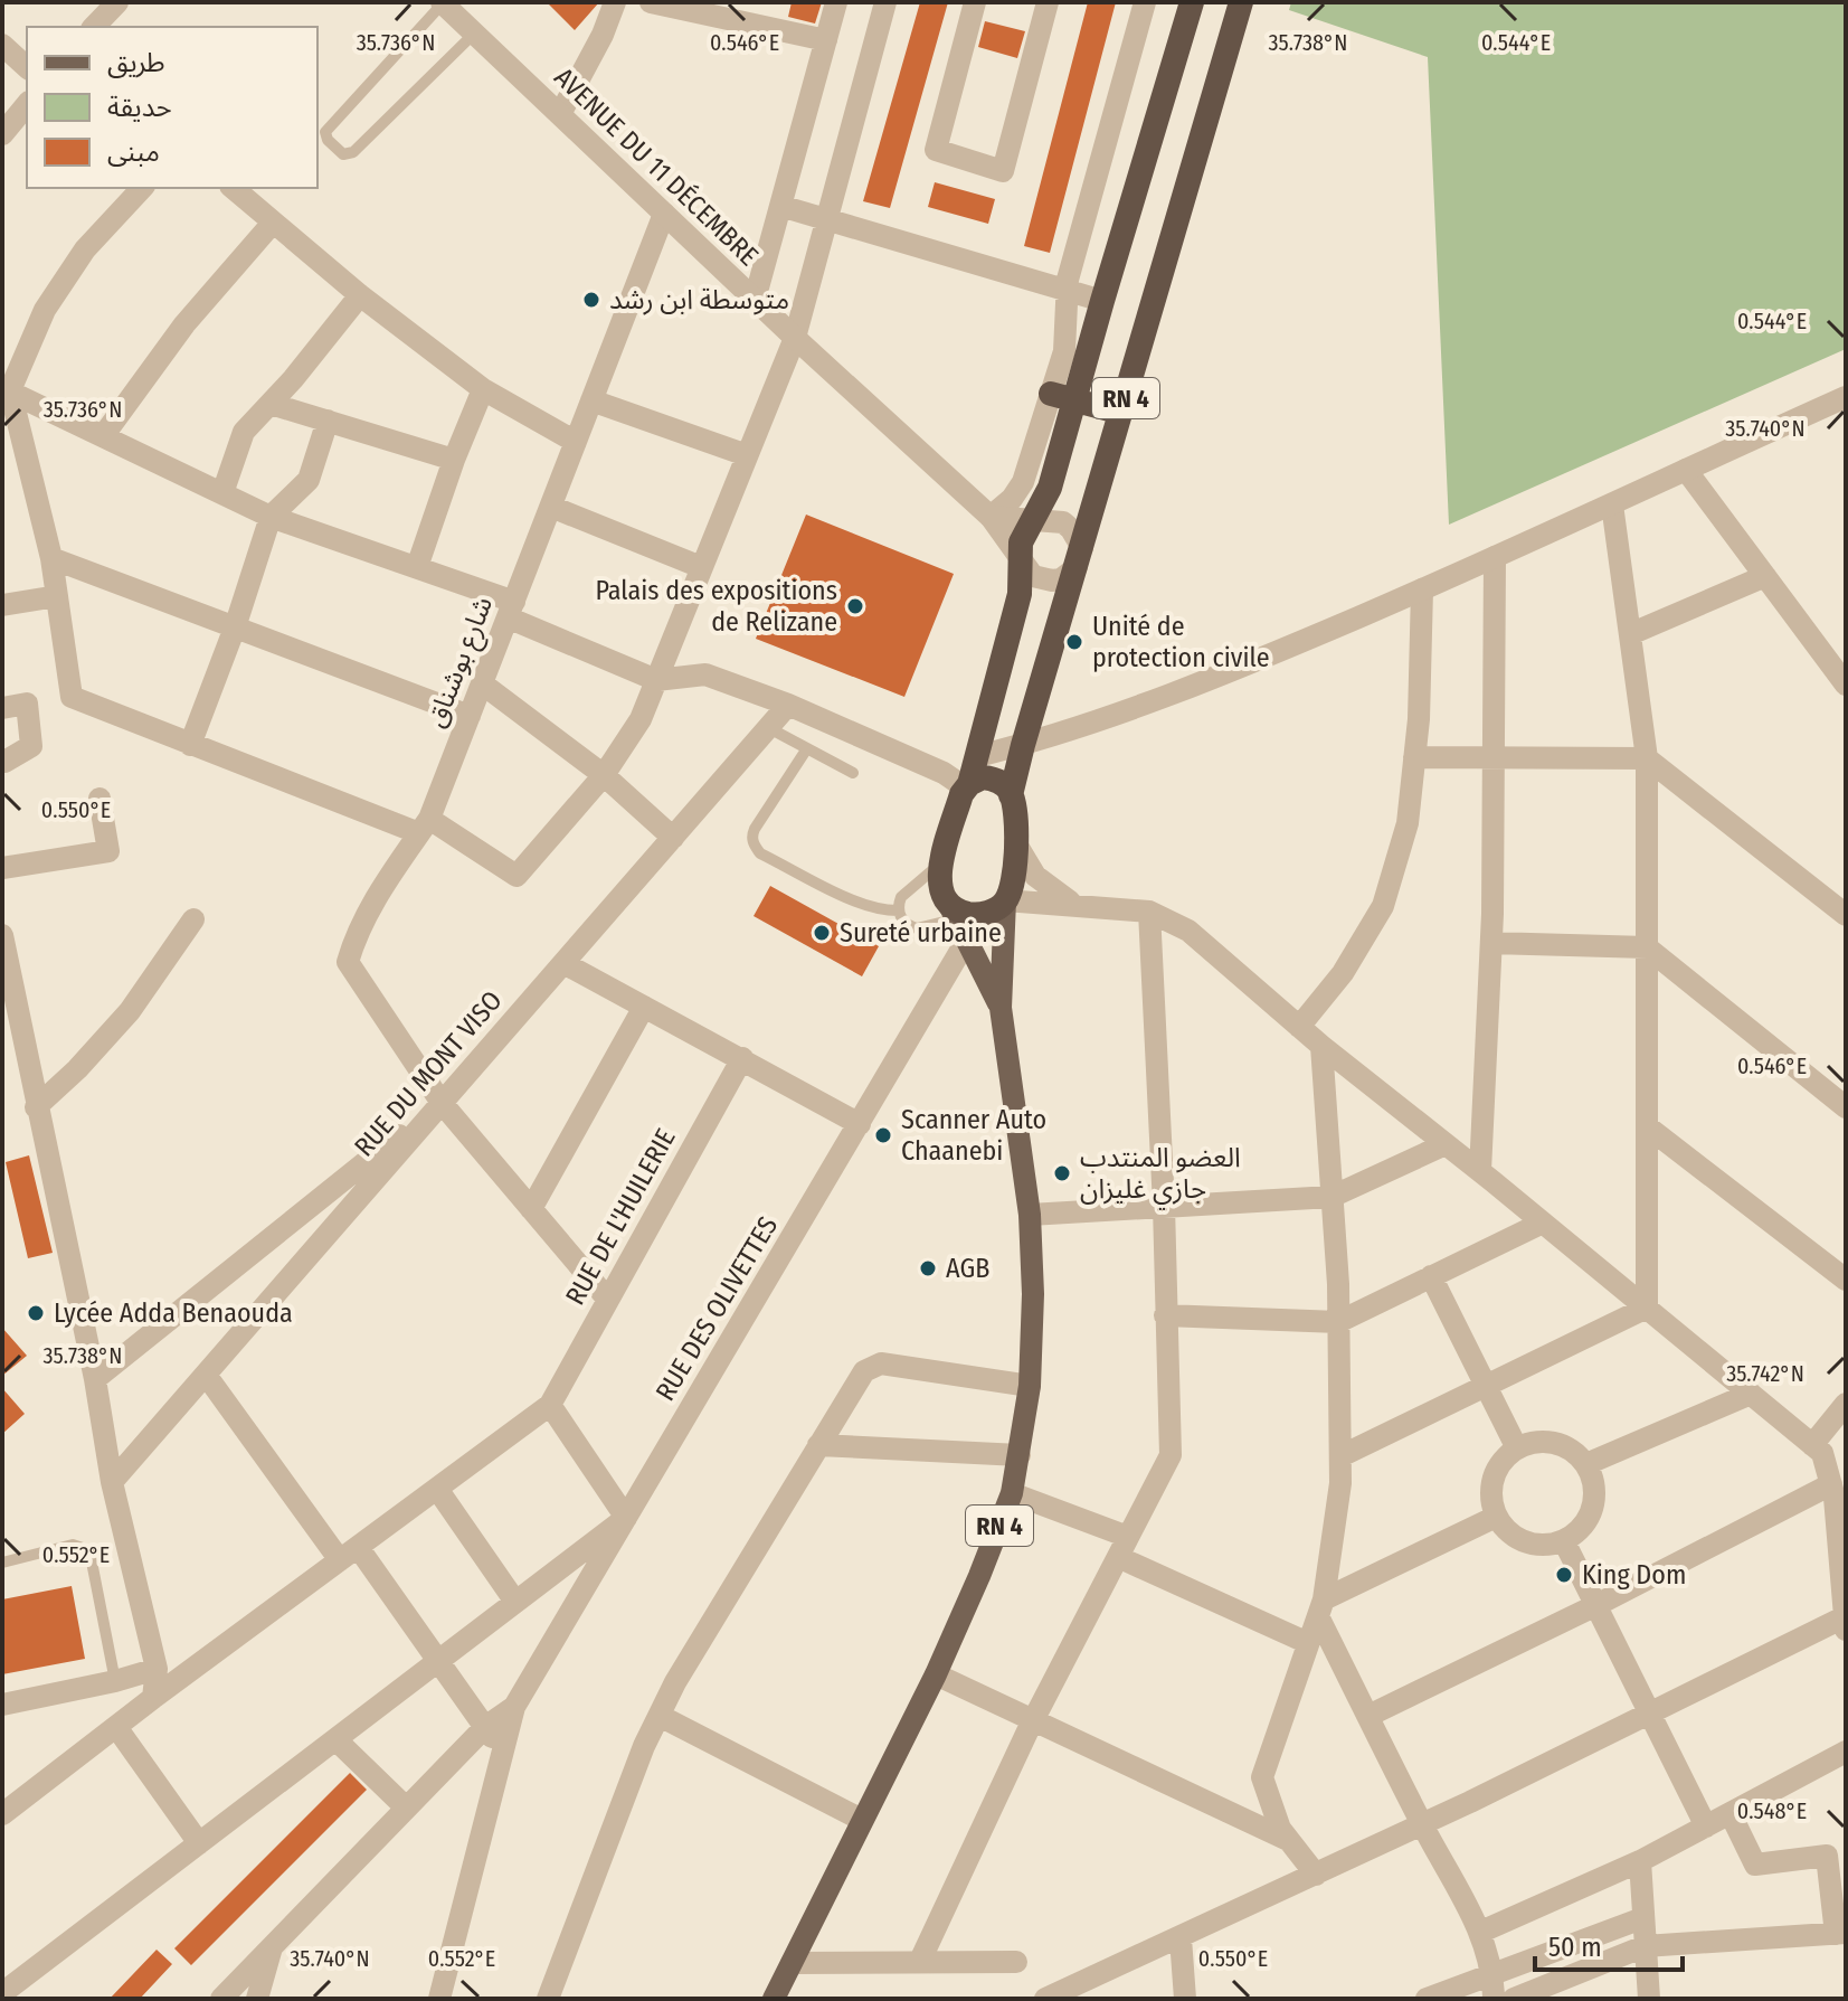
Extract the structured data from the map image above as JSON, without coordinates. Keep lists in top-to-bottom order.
{
  "streets": {
    "highway": ["RN 4"],
    "street": [
      "AVENUE DU 11 DÉCEMBRE",
      "شارع بوشناق",
      "RUE DU MONT VISO",
      "RUE DE L'HUILERIE",
      "RUE DES OLIVETTES"
    ]
  },
  "crossings": [
    ["AVENUE DU 11 DÉCEMBRE", "RN 4"],
    ["AVENUE DU 11 DÉCEMBRE", "شارع بوشناق"],
    ["RN 4", "RUE DES OLIVETTES"],
    ["شارع بوشناق", "RUE DU MONT VISO"]
  ],
  "places": [
    "متوسطة ابن رشد",
    "Palais des expositions de Relizane",
    "Unité de protection civile",
    "Sureté urbaine",
    "Scanner Auto Chaanebi",
    "العضو المنتدب جازي غليزان",
    "AGB",
    "Lycée Adda Benaouda",
    "King Dom"
  ],
  "legend": ["طريق", "حديقة", "مبنى"],
  "scale_bar": "50 m",
  "coordinates": [
    "0.546°E",
    "0.544°E",
    "35.736°N",
    "35.738°N",
    "35.740°N",
    "0.550°E",
    "35.742°N",
    "0.552°E",
    "0.548°E"
  ]
}
